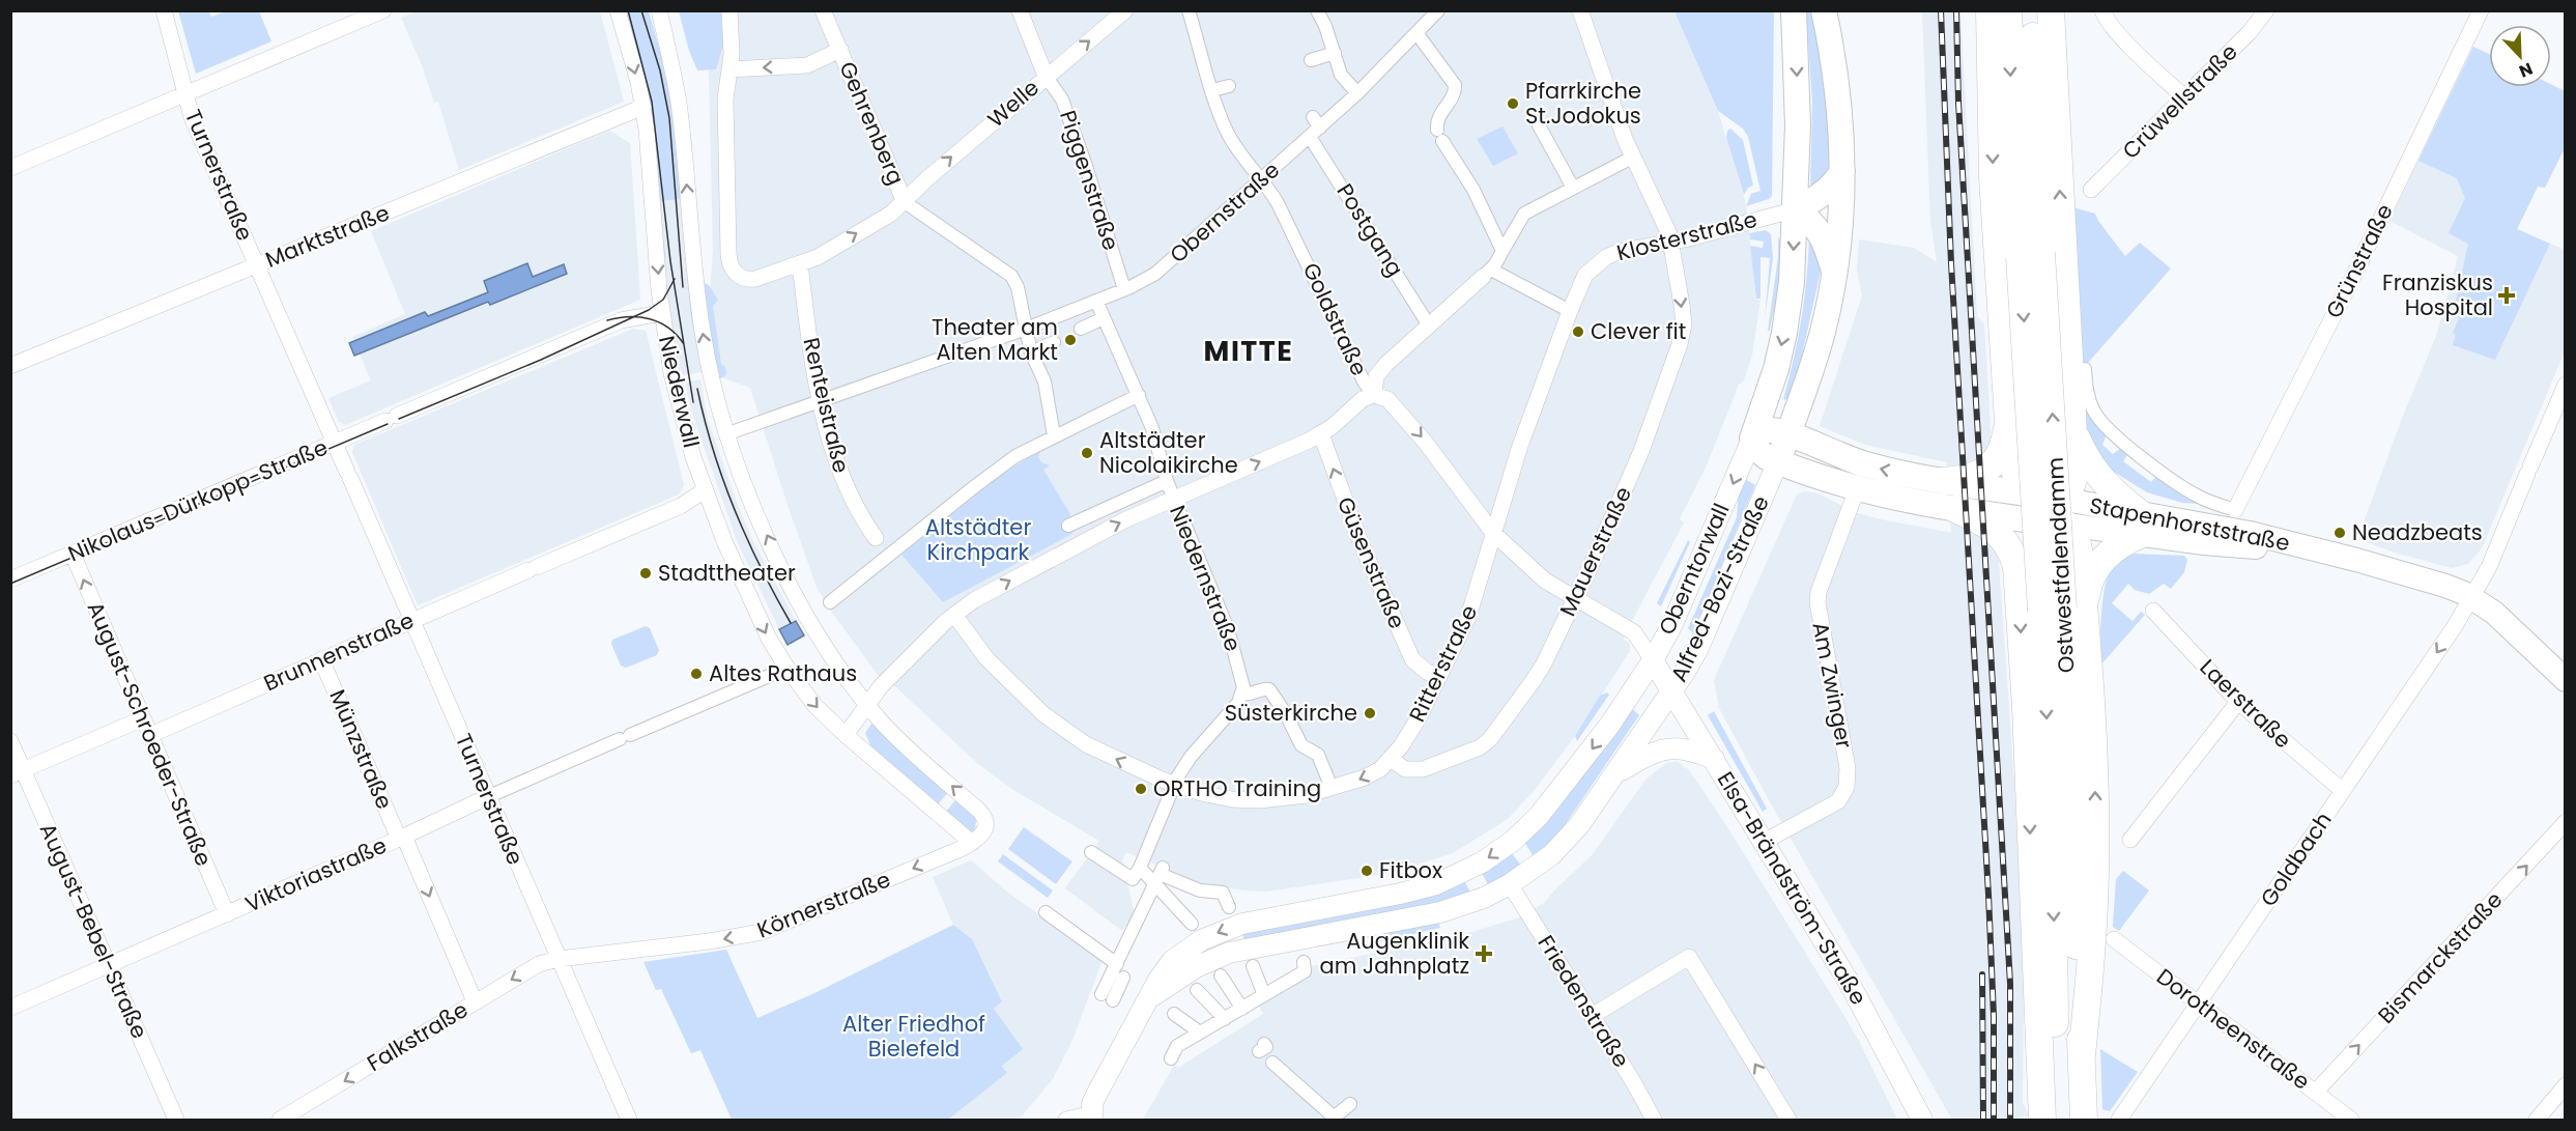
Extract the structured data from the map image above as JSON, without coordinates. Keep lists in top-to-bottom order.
{
  "streets": {
    "highway": ["Ostwestfalendamm"],
    "main road": ["Stapenhorststraße", "Oberntorwall", "Alfred-Bozi-Straße"],
    "street": [
      "Crüwellstraße",
      "Welle",
      "Gehrenberg",
      "Turnerstraße",
      "Piggenstraße",
      "Obernstraße",
      "Postgang",
      "Marktstraße",
      "Klosterstraße",
      "Grünstraße",
      "Goldstraße",
      "Niederwall",
      "Renteistraße",
      "Nikolaus-Dürkopp-Straße",
      "Mauerstraße",
      "Güsenstraße",
      "Niedernstraße",
      "Brunnenstraße",
      "Ritterstraße",
      "Am Zwinger",
      "Laerstraße",
      "August-Schroeder-Straße",
      "Münzstraße",
      "Goldbach",
      "Viktoriastraße",
      "Elsa-Brändström-Straße",
      "Körnerstraße",
      "August-Bebel-Straße",
      "Bismarckstraße",
      "Friedenstraße",
      "Dorotheenstraße",
      "Falkstraße"
    ]
  },
  "crossings": [
    ["Welle", "Gehrenberg"],
    ["Welle", "Piggenstraße"],
    ["Welle", "Renteistraße"],
    ["Gehrenberg", "Obernstraße"],
    ["Turnerstraße", "Marktstraße"],
    ["Turnerstraße", "Nikolaus-Dürkopp-Straße"],
    ["Turnerstraße", "Brunnenstraße"],
    ["Turnerstraße", "Viktoriastraße"],
    ["Turnerstraße", "Körnerstraße"],
    ["Turnerstraße", "Falkstraße"],
    ["Piggenstraße", "Obernstraße"],
    ["Obernstraße", "Postgang"],
    ["Obernstraße", "Goldstraße"],
    ["Obernstraße", "Niederwall"],
    ["Obernstraße", "Renteistraße"],
    ["Obernstraße", "Niedernstraße"],
    ["Marktstraße", "Niederwall"],
    ["Klosterstraße", "Mauerstraße"],
    ["Klosterstraße", "Oberntorwall"],
    ["Klosterstraße", "Ritterstraße"],
    ["Grünstraße", "Stapenhorststraße"],
    ["Goldstraße", "Mauerstraße"],
    ["Goldstraße", "Oberntorwall"],
    ["Goldstraße", "Ritterstraße"],
    ["Goldstraße", "Elsa-Brändström-Straße"],
    ["Niederwall", "Nikolaus-Dürkopp-Straße"],
    ["Niederwall", "Brunnenstraße"],
    ["Niederwall", "Körnerstraße"],
    ["Nikolaus-Dürkopp-Straße", "August-Schroeder-Straße"],
    ["Stapenhorststraße", "Oberntorwall"],
    ["Stapenhorststraße", "Alfred-Bozi-Straße"],
    ["Stapenhorststraße", "Am Zwinger"],
    ["Stapenhorststraße", "Goldbach"],
    ["Mauerstraße", "Ritterstraße"],
    ["Güsenstraße", "Ritterstraße"],
    ["Oberntorwall", "Alfred-Bozi-Straße"],
    ["Oberntorwall", "Elsa-Brändström-Straße"],
    ["Alfred-Bozi-Straße", "Elsa-Brändström-Straße"],
    ["Alfred-Bozi-Straße", "Friedenstraße"],
    ["Brunnenstraße", "August-Schroeder-Straße"],
    ["Brunnenstraße", "Münzstraße"],
    ["Am Zwinger", "Elsa-Brändström-Straße"],
    ["Laerstraße", "Goldbach"],
    ["August-Schroeder-Straße", "Viktoriastraße"],
    ["Münzstraße", "Viktoriastraße"],
    ["Münzstraße", "Falkstraße"],
    ["Goldbach", "Dorotheenstraße"],
    ["Viktoriastraße", "August-Bebel-Straße"],
    ["Körnerstraße", "Falkstraße"],
    ["Bismarckstraße", "Dorotheenstraße"]
  ],
  "one_way": [
    "Welle",
    "Mauerstraße",
    "Güsenstraße",
    "Oberntorwall",
    "August-Schroeder-Straße",
    "Münzstraße",
    "Körnerstraße",
    "Bismarckstraße",
    "Falkstraße"
  ],
  "districts": ["MITTE"],
  "parks": ["Altstädter Kirchpark", "Alter Friedhof Bielefeld"],
  "places": {
    "other": [
      "Pfarrkirche St.Jodokus",
      "Clever fit",
      "Theater am Alten Markt",
      "Altstädter Nicolaikirche",
      "Neadzbeats",
      "Stadttheater",
      "Altes Rathaus",
      "Süsterkirche",
      "ORTHO Training",
      "Fitbox"
    ],
    "health": ["Franziskus Hospital", "Augenklinik am Jahnplatz"]
  },
  "north": "bottom right"
}
